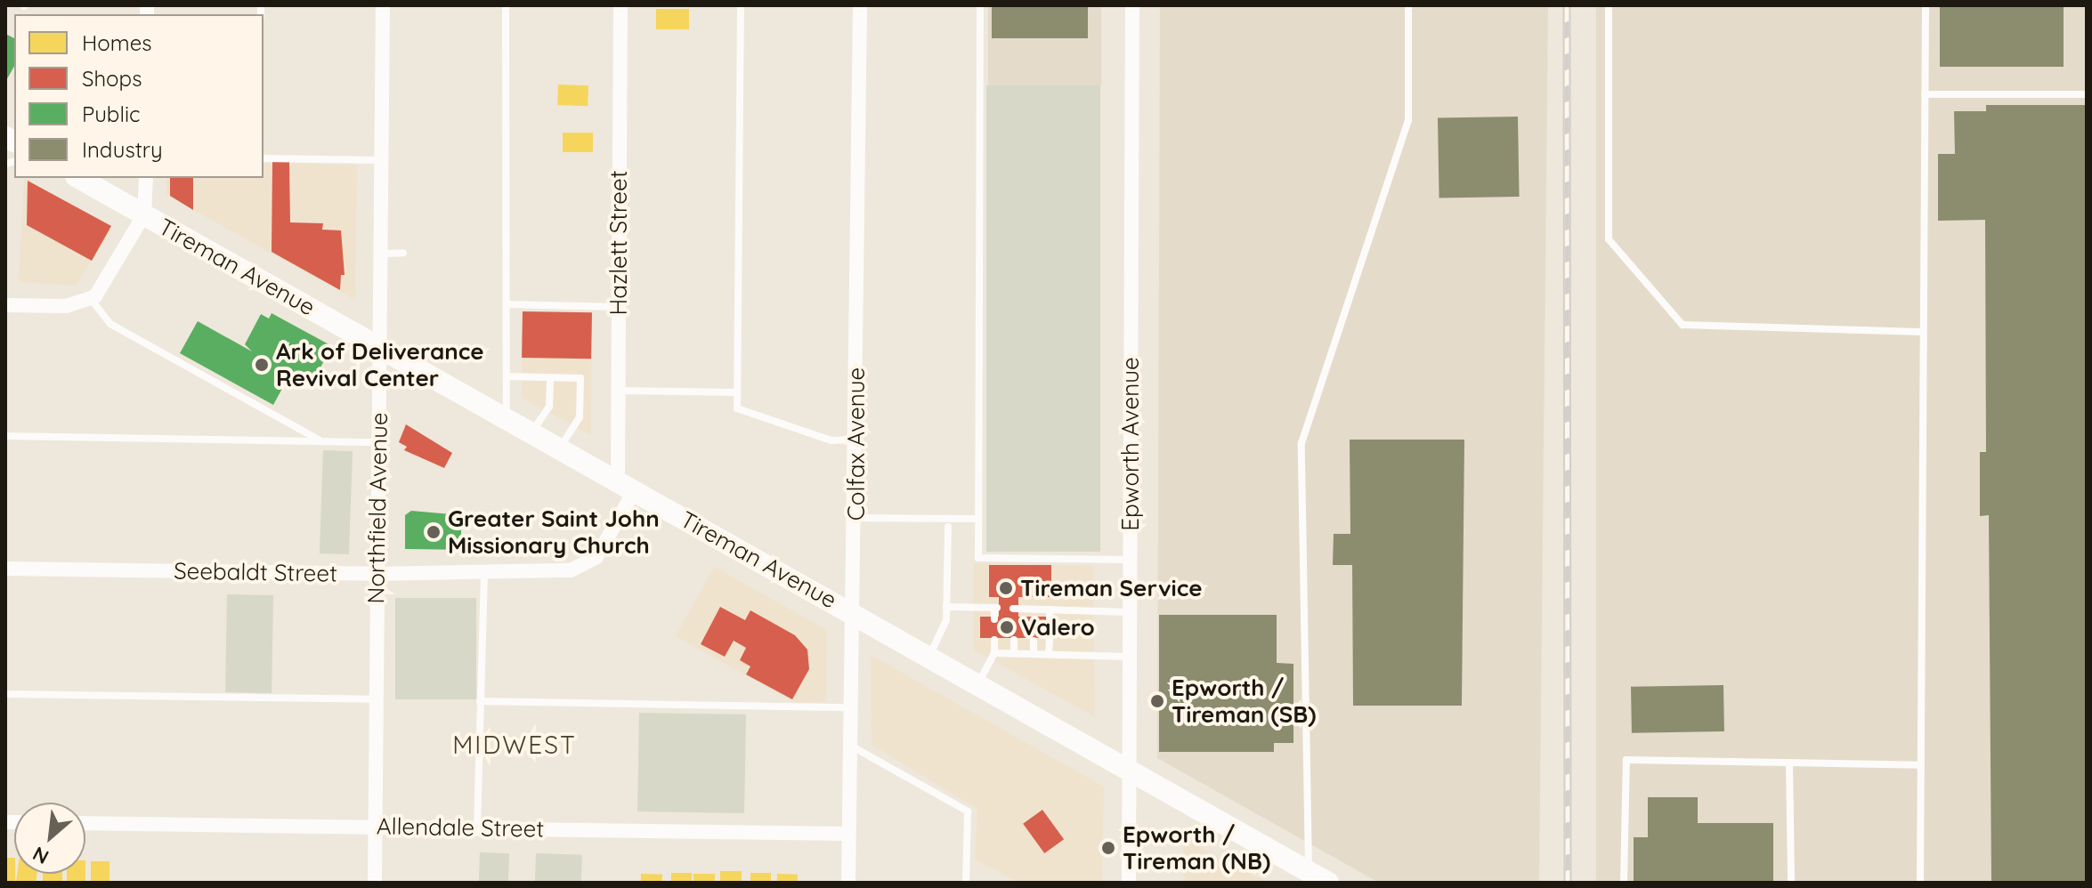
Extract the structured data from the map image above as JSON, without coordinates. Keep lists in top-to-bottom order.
{
  "streets": {
    "street": [
      "Hazlett Street",
      "Tireman Avenue",
      "Colfax Avenue",
      "Epworth Avenue",
      "Northfield Avenue",
      "Seebaldt Street",
      "Allendale Street"
    ]
  },
  "crossings": [
    ["Hazlett Street", "Tireman Avenue"],
    ["Hazlett Street", "Seebaldt Street"],
    ["Tireman Avenue", "Colfax Avenue"],
    ["Tireman Avenue", "Epworth Avenue"],
    ["Tireman Avenue", "Northfield Avenue"],
    ["Tireman Avenue", "Seebaldt Street"],
    ["Colfax Avenue", "Allendale Street"],
    ["Northfield Avenue", "Seebaldt Street"],
    ["Northfield Avenue", "Allendale Street"]
  ],
  "districts": ["MIDWEST"],
  "places": [
    "Ark of Deliverance Revival Center",
    "Greater Saint John Missionary Church",
    "Tireman Service",
    "Valero",
    "Epworth / Tireman (SB)",
    "Epworth / Tireman (NB)"
  ],
  "legend": [
    "Homes",
    "Shops",
    "Public",
    "Industry"
  ],
  "north": "bottom left"
}
